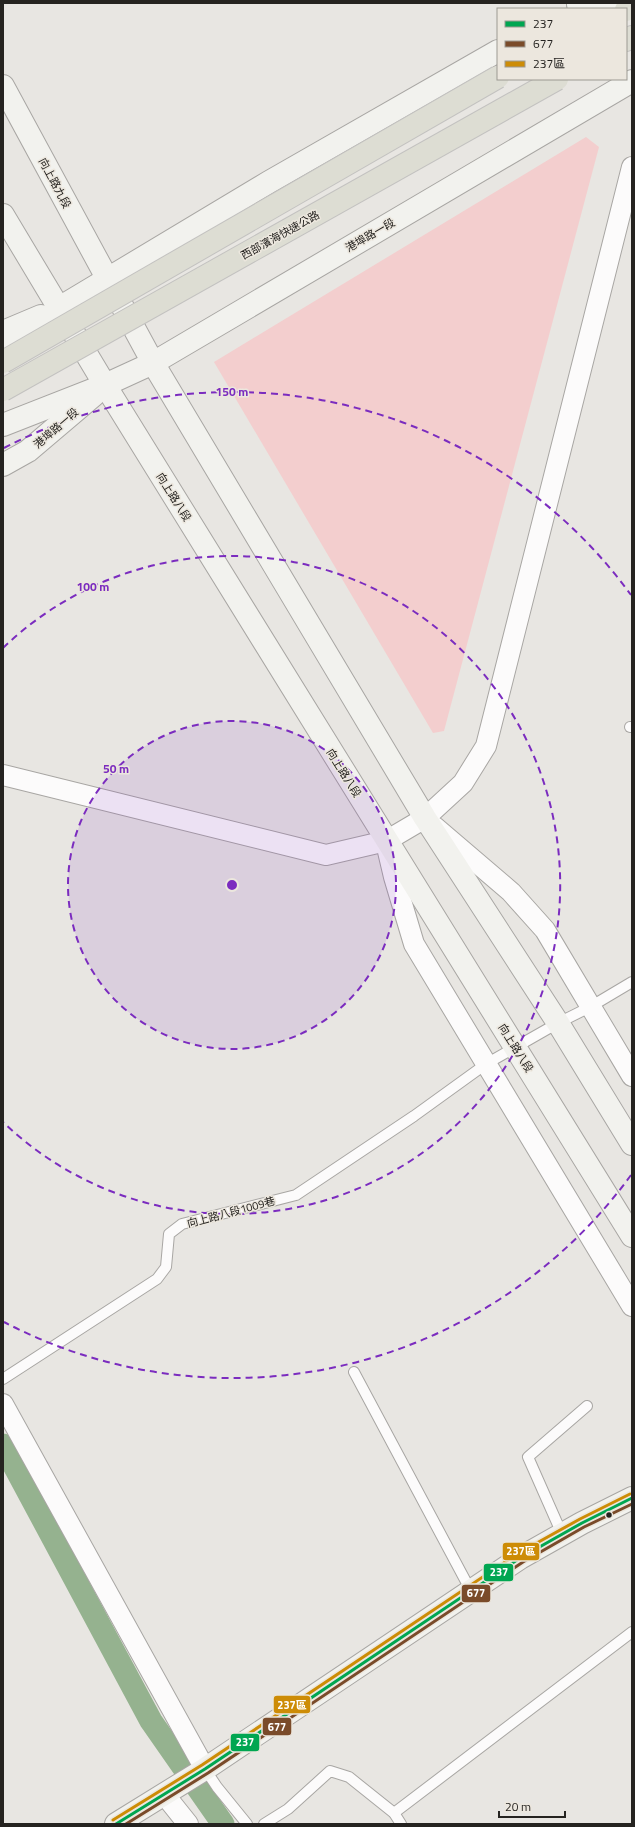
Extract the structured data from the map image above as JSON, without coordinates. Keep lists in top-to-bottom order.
{
  "streets": {
    "highway": ["西部濱海快速公路"],
    "main road": ["向上路九段", "港埠路一段", "向上路八段"],
    "lane": ["向上路八段1009巷"]
  },
  "crossings": [
    ["港埠路一段", "向上路八段"],
    ["向上路八段", "向上路八段1009巷"]
  ],
  "lines": ["transit line 237區", "transit line 237", "transit line 677"],
  "legend": ["237", "677", "237區"],
  "scale_bar": "20 m",
  "rings": ["150 m", "100 m", "50 m"]
}
